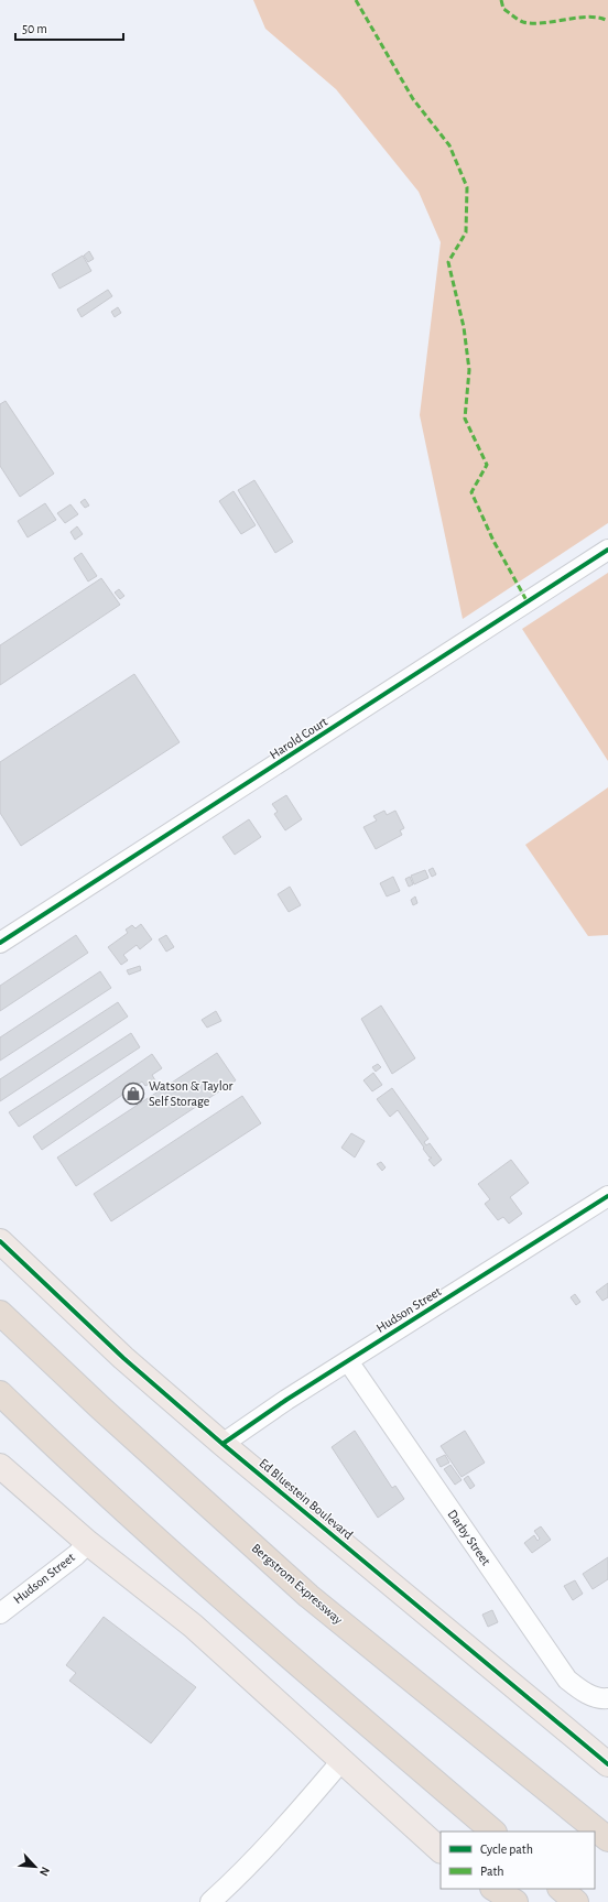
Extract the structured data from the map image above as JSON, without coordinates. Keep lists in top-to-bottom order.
{
  "streets": {
    "highway": ["Bergstrom Expressway"],
    "main road": ["Ed Bluestein Boulevard"],
    "street": ["Harold Court", "Hudson Street", "Darby Street"]
  },
  "crossings": [
    ["Hudson Street", "Ed Bluestein Boulevard"],
    ["Hudson Street", "Darby Street"]
  ],
  "places": {
    "shop": ["Watson & Taylor Self Storage"]
  },
  "legend": ["Cycle path", "Path"],
  "scale_bar": "50 m",
  "north": "bottom right"
}
